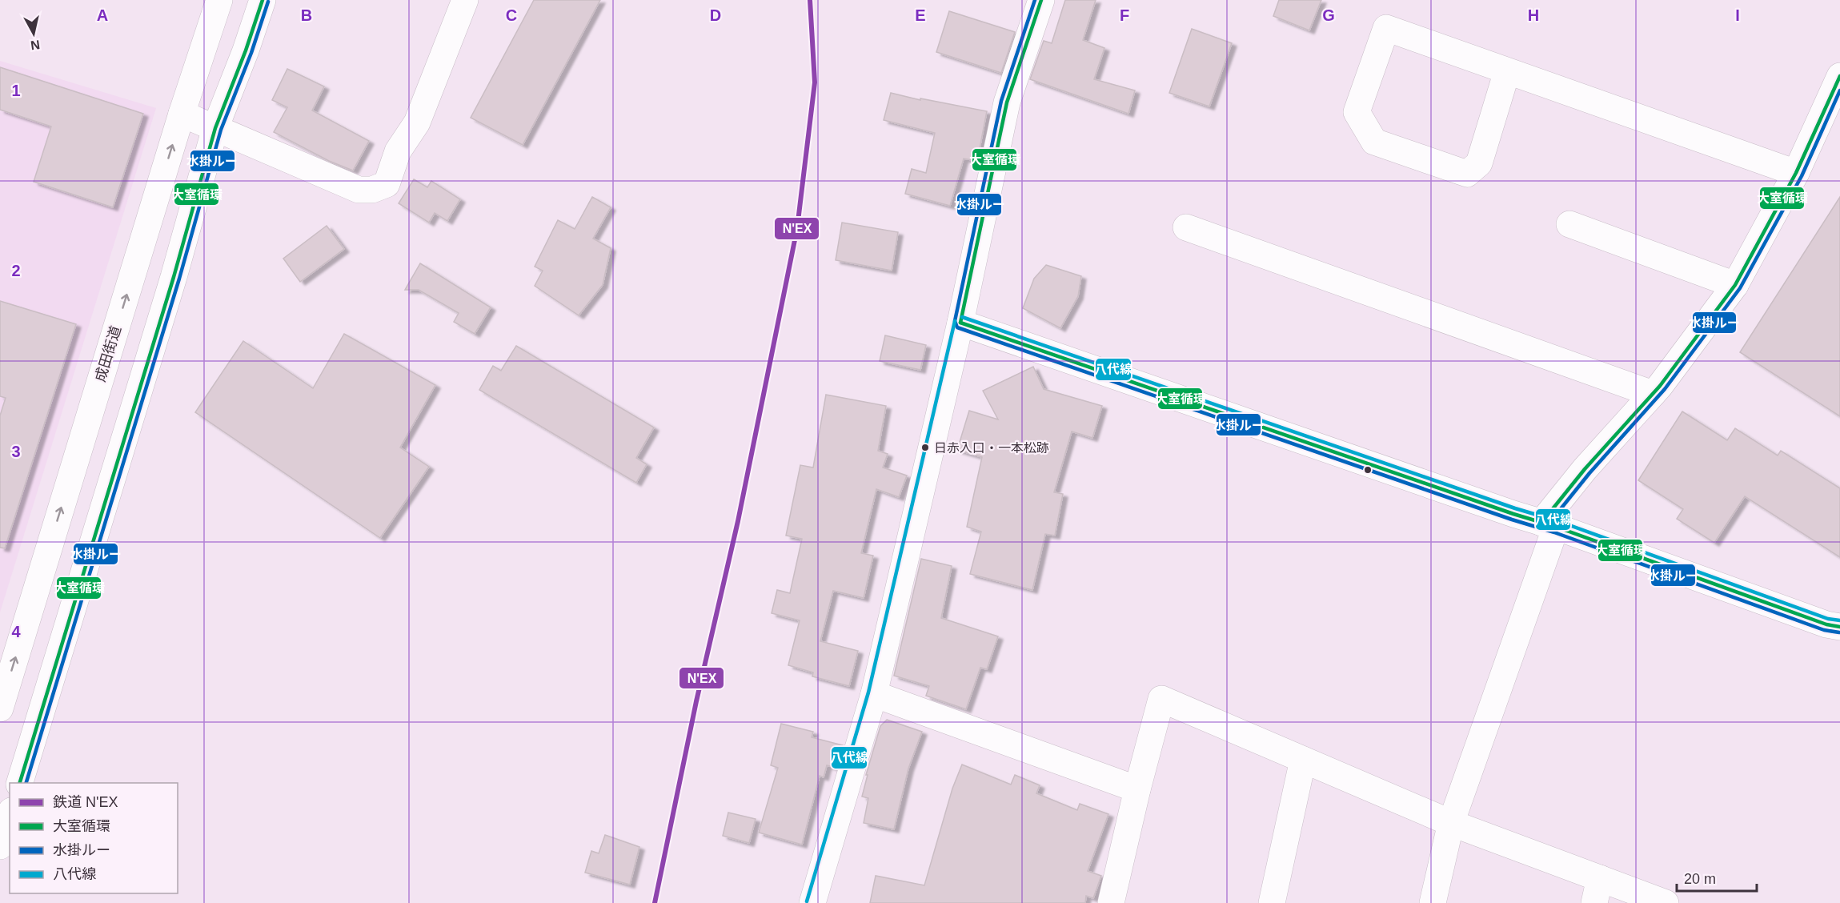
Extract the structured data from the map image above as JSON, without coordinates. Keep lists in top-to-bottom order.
{
  "streets": {
    "main road": ["成田街道"]
  },
  "places": ["日赤入口・一本松跡"],
  "lines": [
    "rail line N'EX",
    "transit line 大室循環",
    "transit line 水掛ルー",
    "transit line 八代線"
  ],
  "legend": [
    "鉄道 N'EX",
    "大室循環",
    "水掛ルー",
    "八代線"
  ],
  "scale_bar": "20 m",
  "north": "bottom",
  "grid": {
    "columns": [
      "A",
      "B",
      "C",
      "D",
      "E",
      "F",
      "G",
      "H",
      "I"
    ],
    "rows": [
      "1",
      "2",
      "3",
      "4"
    ]
  }
}
